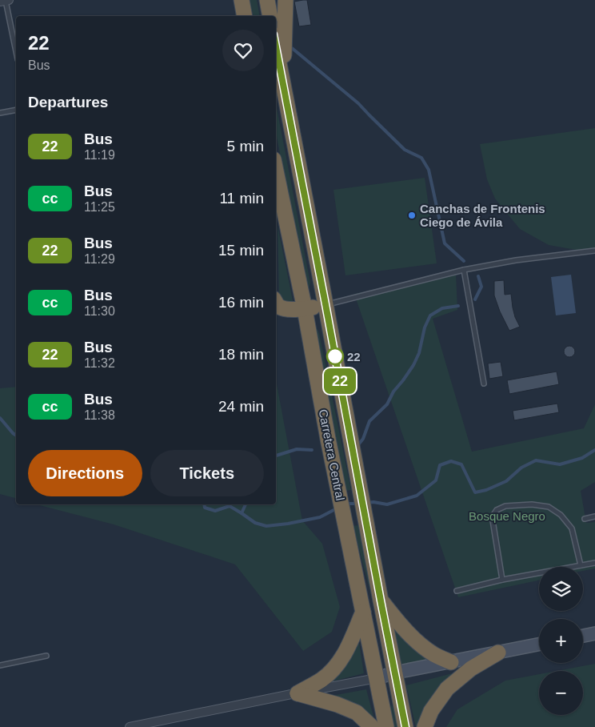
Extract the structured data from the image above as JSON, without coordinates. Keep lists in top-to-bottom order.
{
  "streets": {
    "highway": ["Carretera Central"]
  },
  "parks": ["Bosque Negro"],
  "places": ["Canchas de Frontenis Ciego de Ávila", "22"],
  "lines": ["bus line 22"],
  "page": {
    "on_map": "22",
    "heading": [
      ["22", "Bus"],
      "Departures"
    ],
    "list": [
      {
        "mark": "22",
        "name": "Bus",
        "note": "11:19",
        "value": "5 min"
      },
      {
        "mark": "cc",
        "name": "Bus",
        "note": "11:25",
        "value": "11 min"
      },
      {
        "mark": "22",
        "name": "Bus",
        "note": "11:29",
        "value": "15 min"
      },
      {
        "mark": "cc",
        "name": "Bus",
        "note": "11:30",
        "value": "16 min"
      },
      {
        "mark": "22",
        "name": "Bus",
        "note": "11:32",
        "value": "18 min"
      },
      {
        "mark": "cc",
        "name": "Bus",
        "note": "11:38",
        "value": "24 min"
      }
    ],
    "buttons": ["Directions", "Tickets"],
    "map_buttons": ["+", "−"]
  }
}
